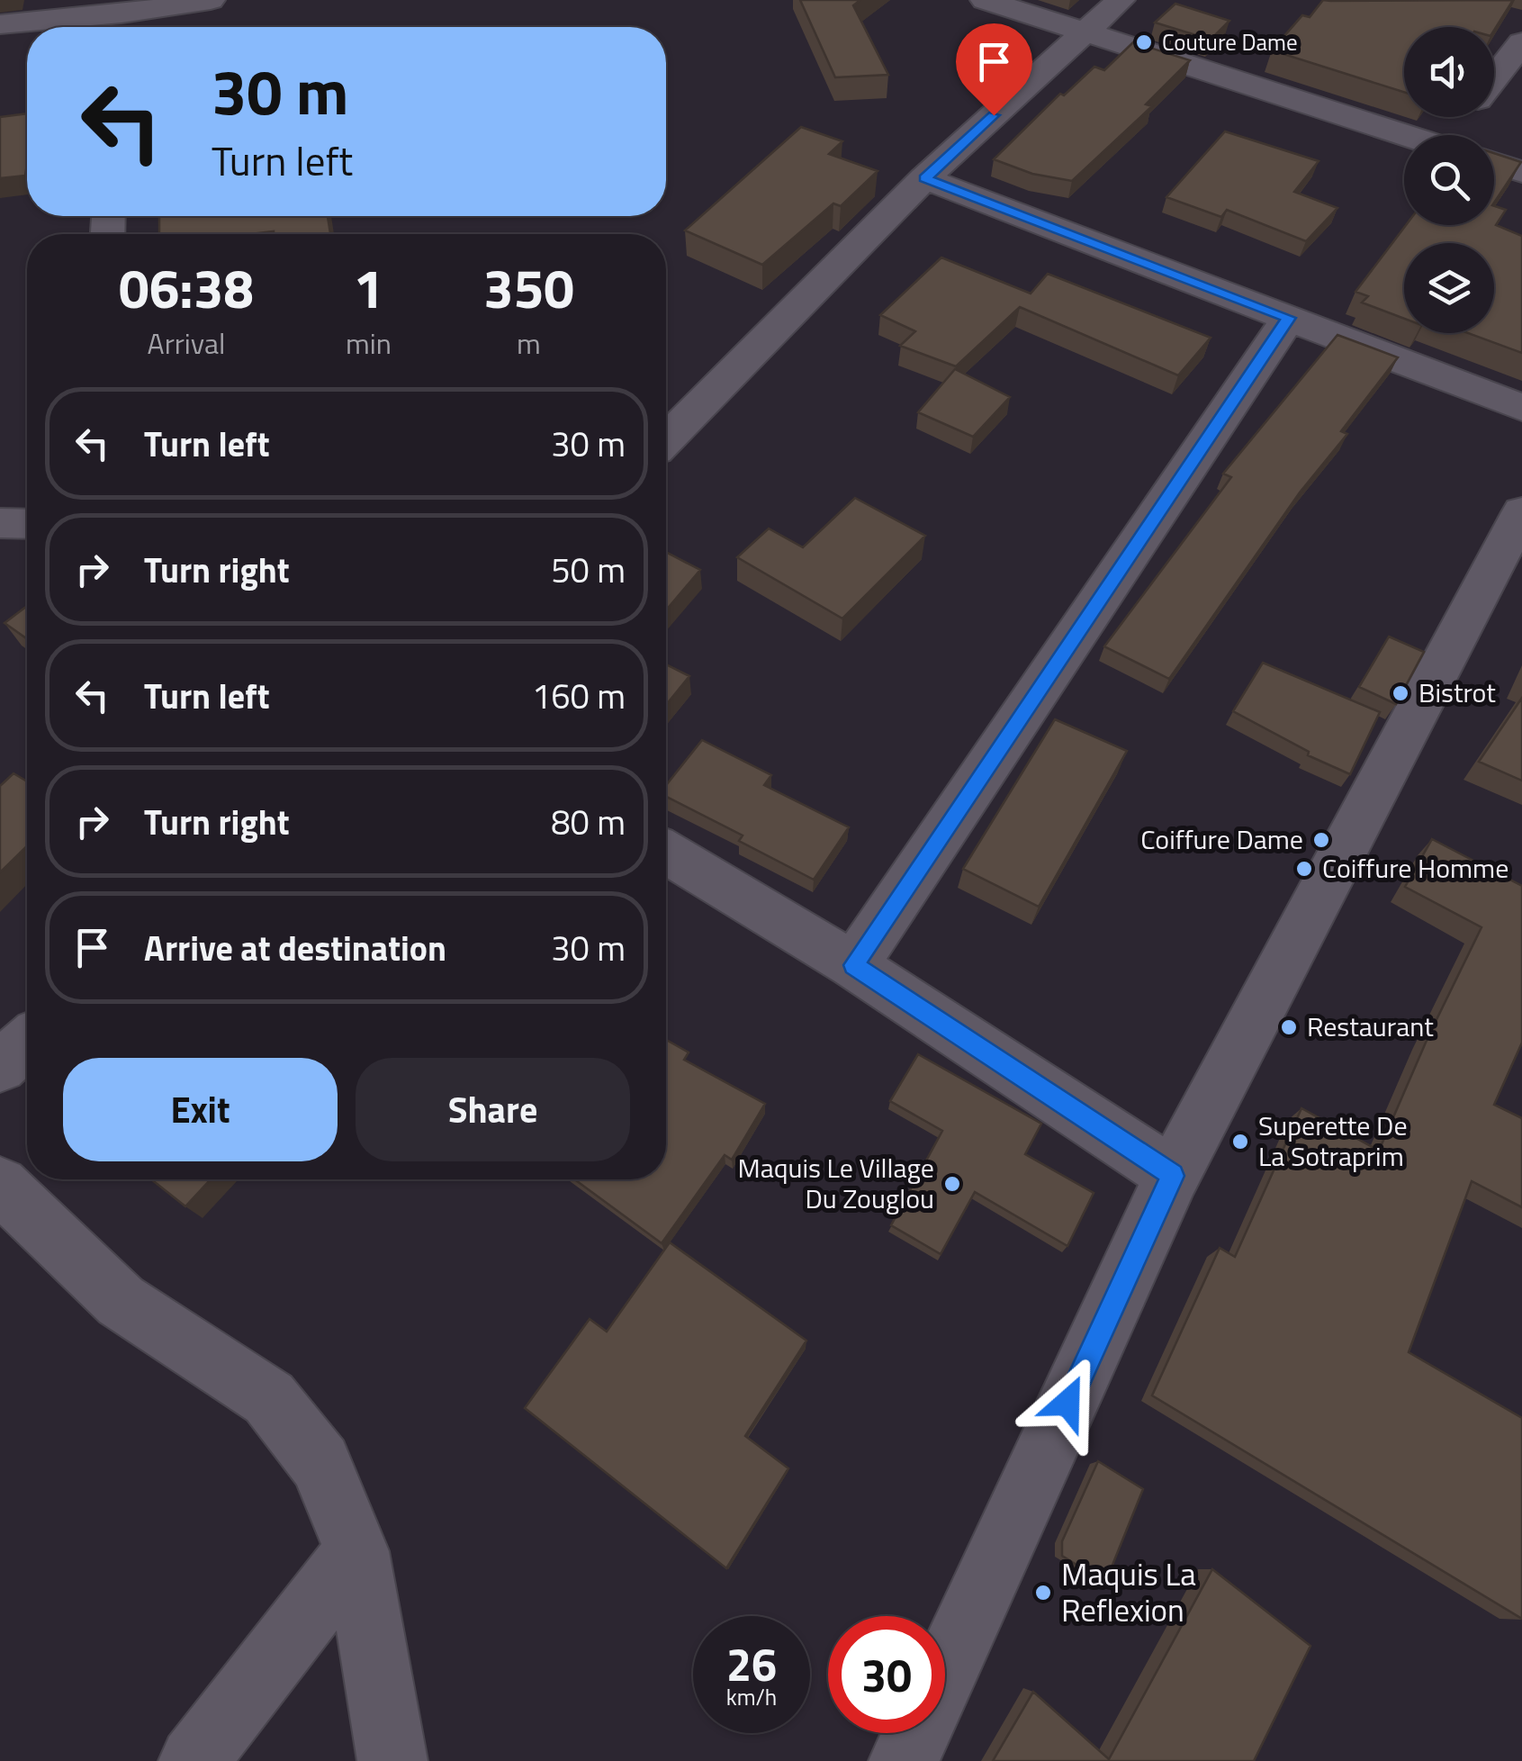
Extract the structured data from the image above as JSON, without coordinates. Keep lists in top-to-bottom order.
{
  "places": [
    "Couture Dame",
    "Bistrot",
    "Coiffure Dame",
    "Coiffure Homme",
    "Restaurant",
    "Superette De La Sotraprim",
    "Maquis Le Village Du Zouglou",
    "Maquis La Reflexion"
  ],
  "page": {
    "turn": ["30 m", "Turn left"],
    "eta": [
      "06:38",
      "Arrival",
      "1",
      "min",
      "350",
      "m"
    ],
    "list": [
      {
        "name": "Turn left",
        "value": "30 m"
      },
      {
        "name": "Turn right",
        "value": "50 m"
      },
      {
        "name": "Turn left",
        "value": "160 m"
      },
      {
        "name": "Turn right",
        "value": "80 m"
      },
      {
        "name": "Arrive at destination",
        "value": "30 m"
      }
    ],
    "buttons": ["Exit", "Share"],
    "speed": "26 km/h",
    "limit": "30"
  }
}
